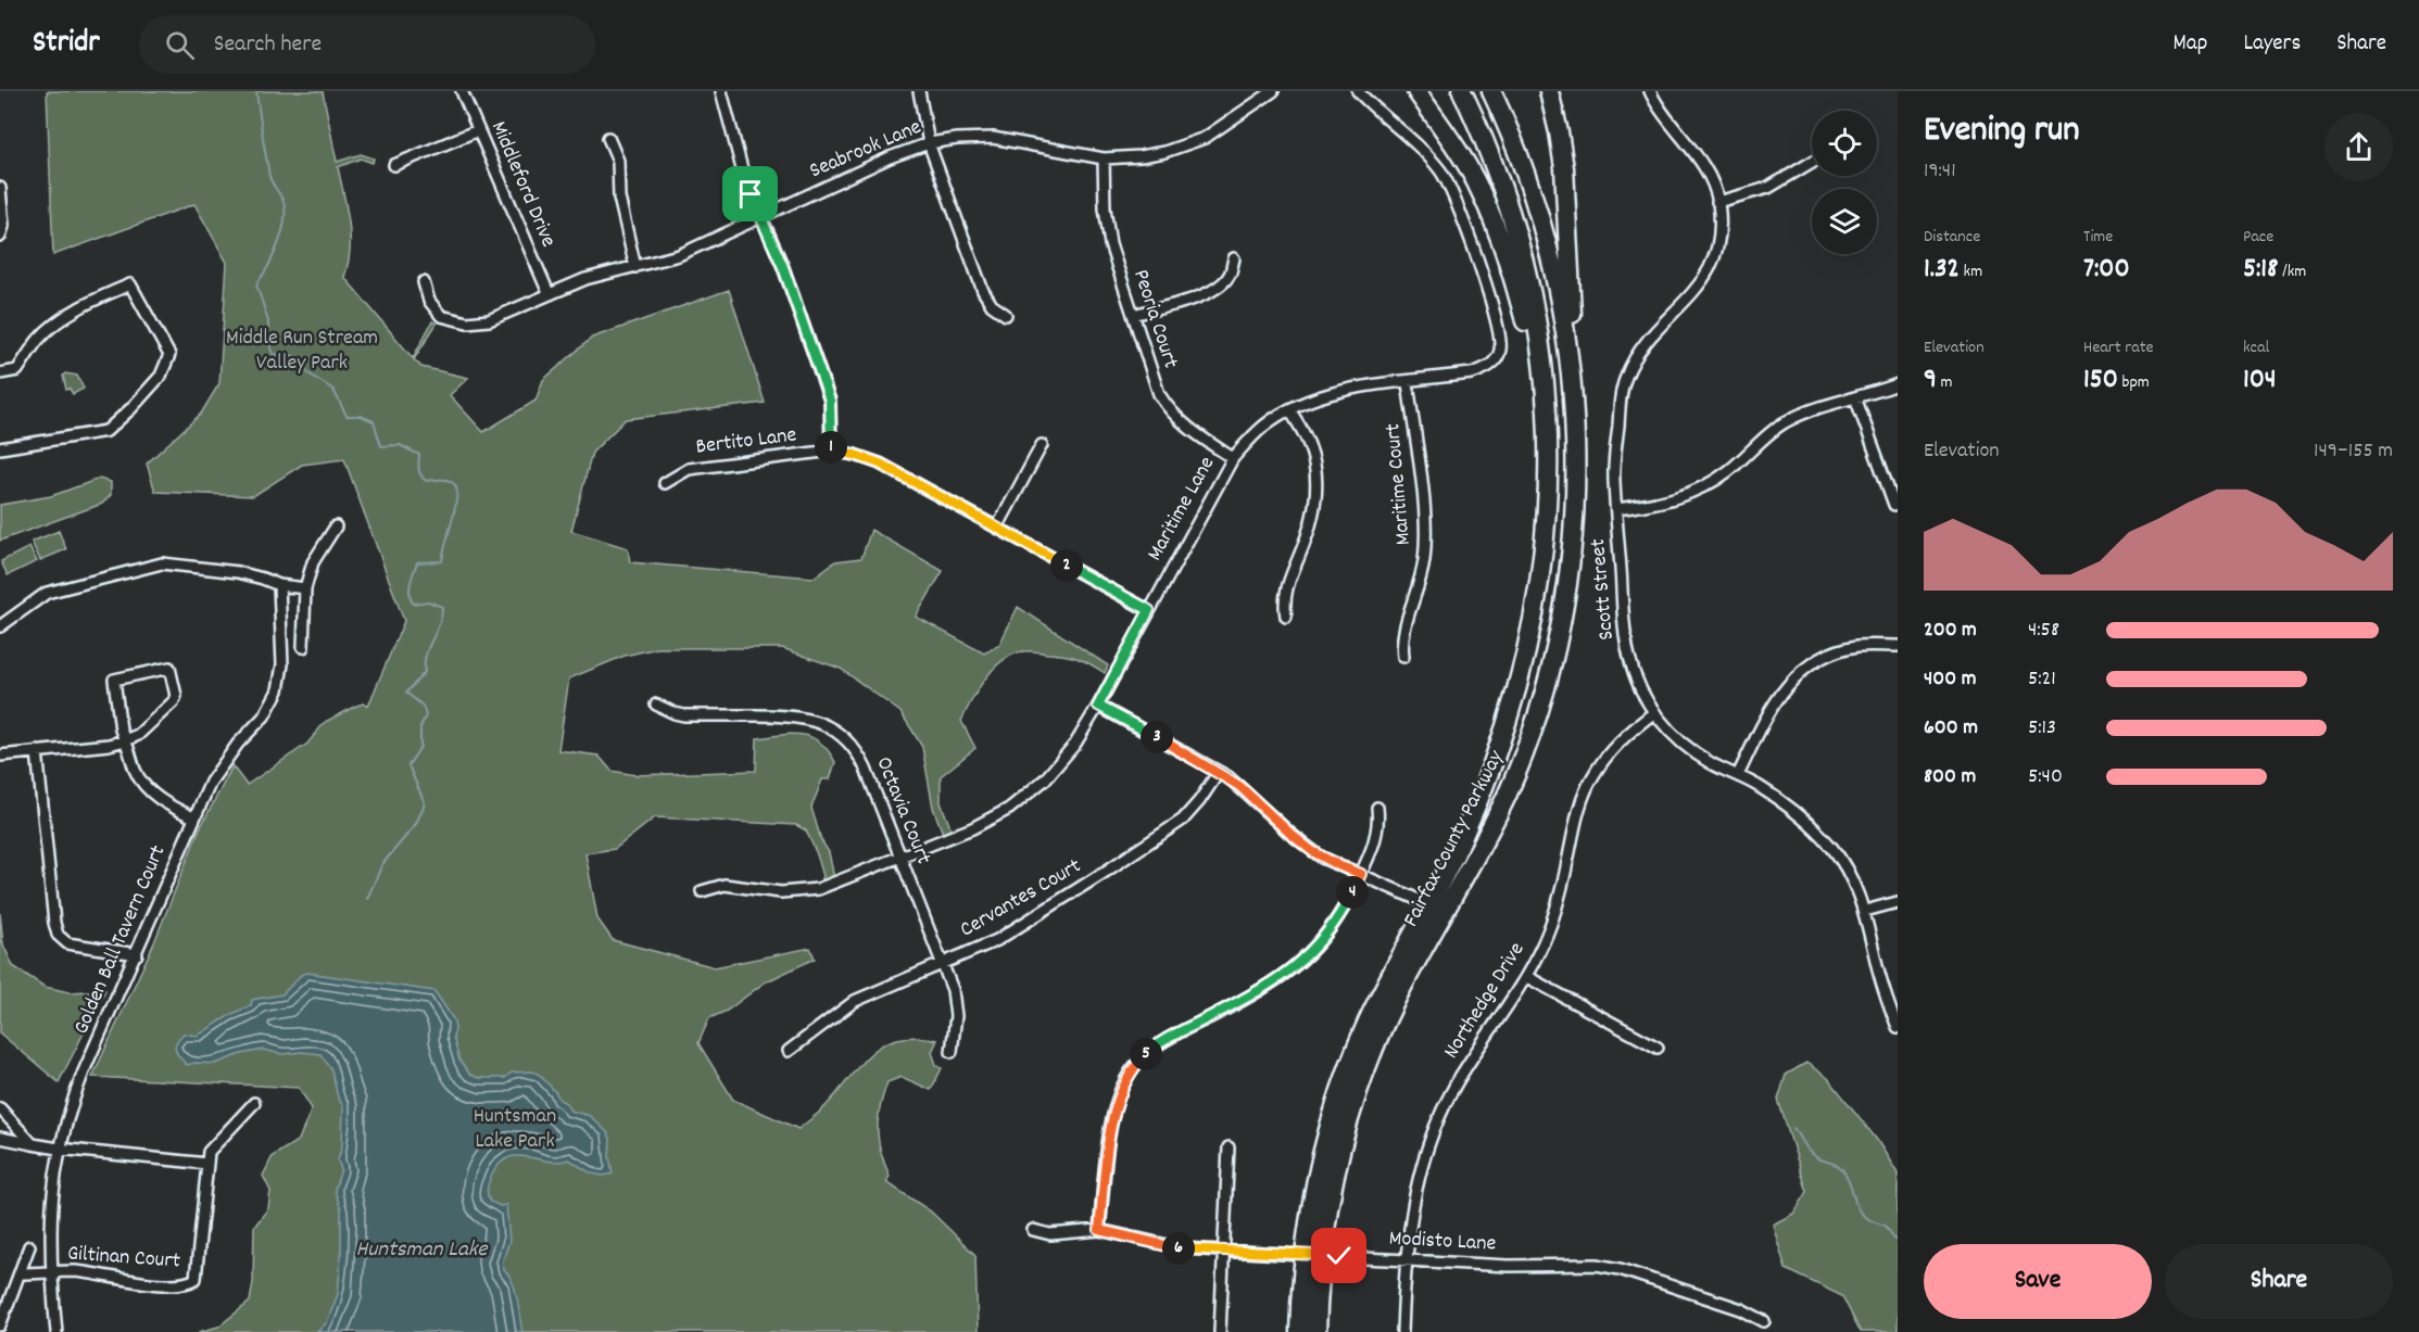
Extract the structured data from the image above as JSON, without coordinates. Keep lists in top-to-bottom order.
{
  "streets": {
    "highway": ["Fairfax County Parkway"],
    "street": [
      "Seabrook Lane",
      "Middleford Drive",
      "Peoria Court",
      "Bertito Lane",
      "Maritime Court",
      "Maritime Lane",
      "Scott Street",
      "Octavia Court",
      "Cervantes Court",
      "Golden Ball Tavern Court",
      "Northedge Drive",
      "Modisto Lane",
      "Giltinan Court"
    ]
  },
  "crossings": [
    ["Seabrook Lane", "Middleford Drive"],
    ["Seabrook Lane", "Peoria Court"],
    ["Peoria Court", "Maritime Lane"],
    ["Bertito Lane", "Maritime Lane"],
    ["Maritime Court", "Maritime Lane"],
    ["Maritime Lane", "Octavia Court"],
    ["Scott Street", "Northedge Drive"],
    ["Octavia Court", "Cervantes Court"],
    ["Fairfax County Parkway", "Modisto Lane"],
    ["Golden Ball Tavern Court", "Giltinan Court"],
    ["Northedge Drive", "Modisto Lane"]
  ],
  "water": ["Huntsman Lake"],
  "parks": ["Middle Run Stream Valley Park", "Huntsman Lake Park"],
  "page": {
    "header": "Stridr",
    "search": "Search here",
    "nav": ["Map", "Layers", "Share"],
    "heading": ["Evening run", "19:41"],
    "stats": [
      ["Distance", "1.32 km"],
      ["Time", "7:00"],
      ["Pace", "5:18 /km"],
      ["Elevation", "9 m"],
      ["Heart rate", "150 bpm"],
      ["kcal", "104"]
    ],
    "chart": ["Elevation", "149–155 m"],
    "pins": [
      "1",
      "2",
      "3",
      "4",
      "5",
      "6"
    ],
    "list": [
      {
        "name": "200 m",
        "note": "4:58"
      },
      {
        "name": "400 m",
        "note": "5:21"
      },
      {
        "name": "600 m",
        "note": "5:13"
      },
      {
        "name": "800 m",
        "note": "5:40"
      }
    ],
    "buttons": ["Save", "Share"]
  }
}
